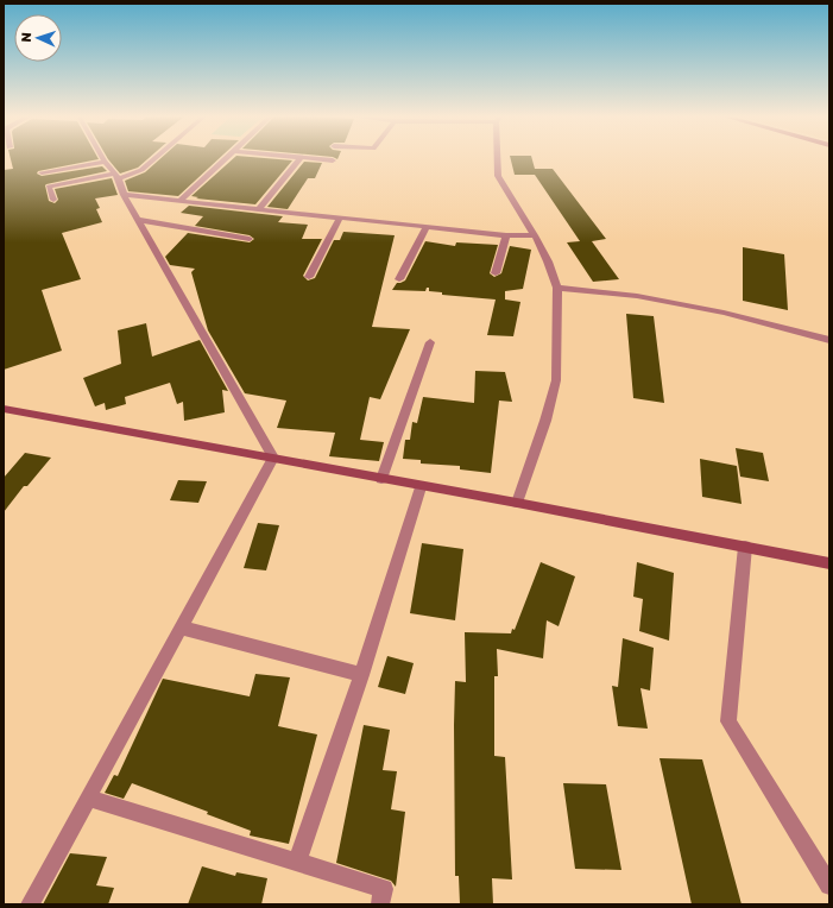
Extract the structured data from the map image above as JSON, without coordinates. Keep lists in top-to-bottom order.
{
  "north": "left"
}
